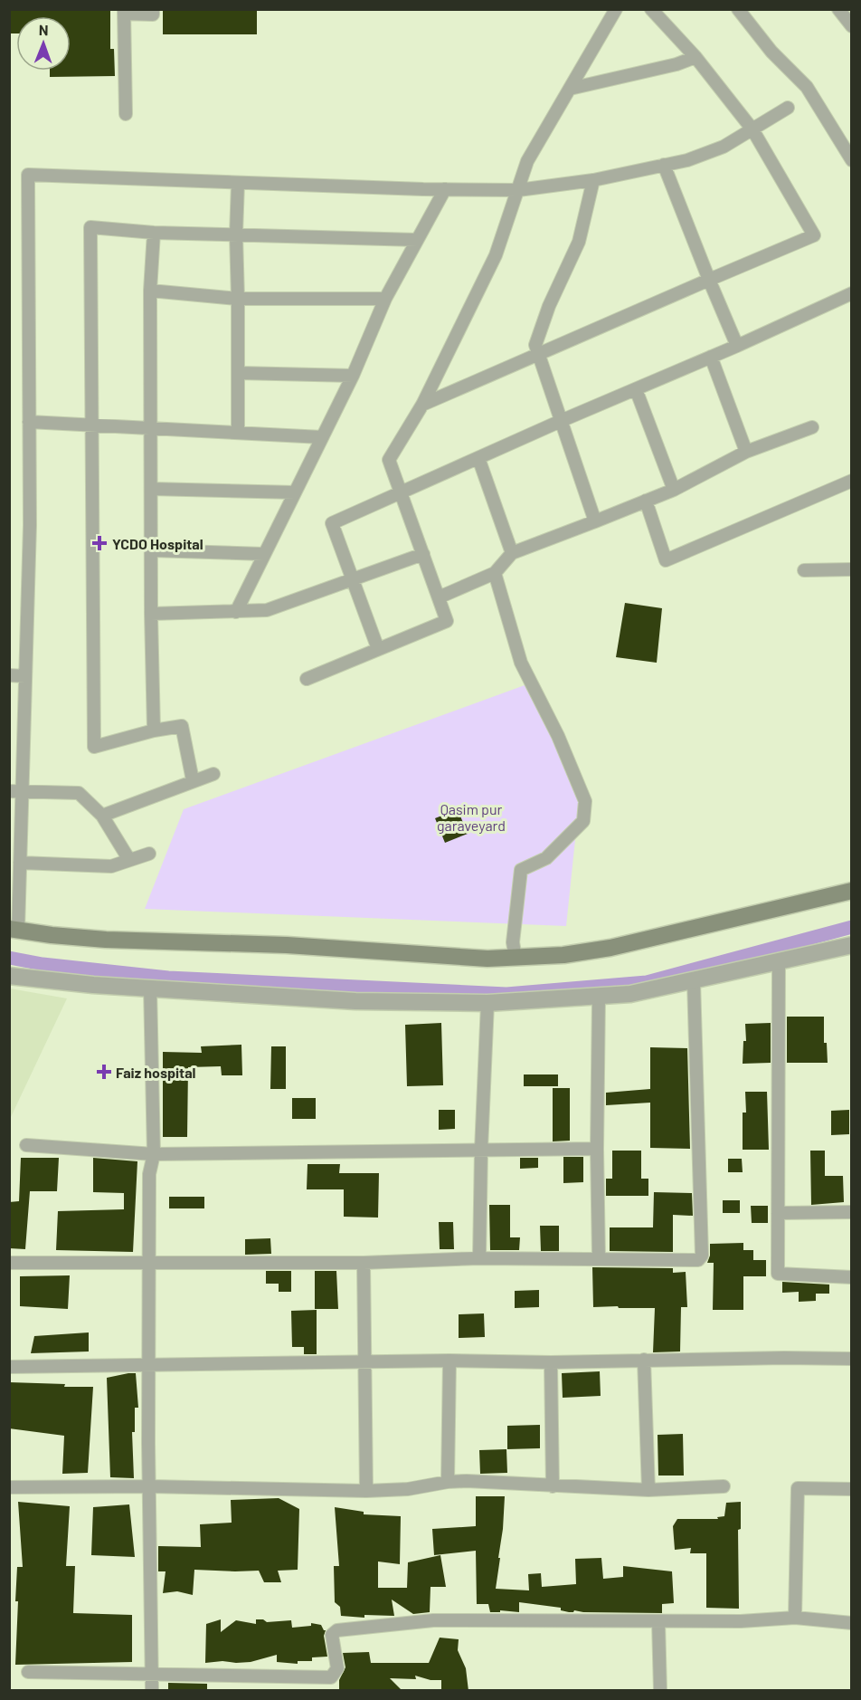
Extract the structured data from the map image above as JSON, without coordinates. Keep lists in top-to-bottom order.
{
  "parks": ["Qasim pur garaveyard"],
  "places": {
    "health": ["YCDO Hospital", "Faiz hospital"]
  },
  "north": "top"
}
